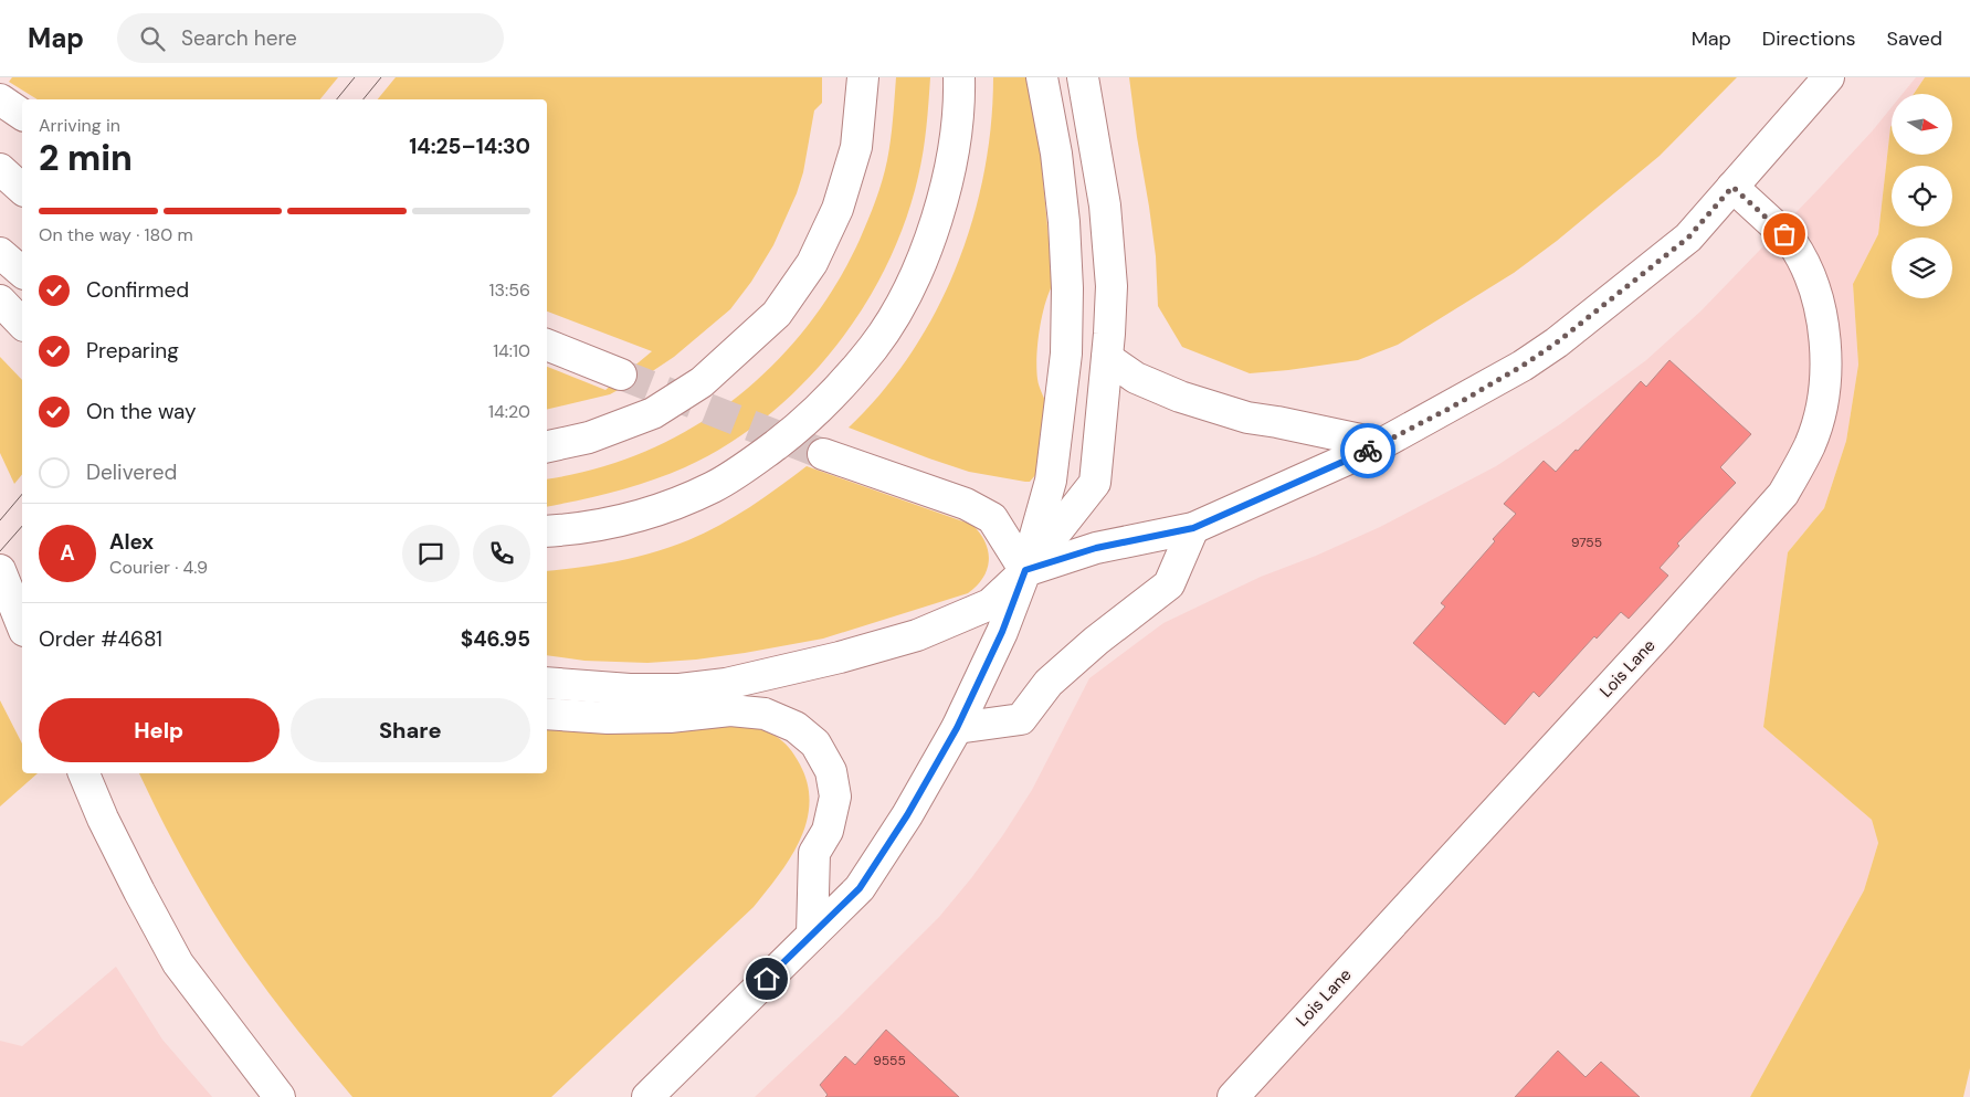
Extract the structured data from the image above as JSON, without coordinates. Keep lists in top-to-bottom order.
{
  "streets": {
    "main road": ["Lois Lane"]
  },
  "house_numbers": ["9755", "9555"],
  "north": "right",
  "page": {
    "header": "Map",
    "search": "Search here",
    "nav": ["Map", "Directions", "Saved"],
    "heading": ["2 min", "Arriving in", "14:25–14:30"],
    "panel": [
      "Alex",
      "Courier · 4.9",
      "Order #4681",
      "$46.95"
    ],
    "bar": "On the way · 180 m",
    "list": [
      ["Confirmed", "13:56"],
      ["Preparing", "14:10"],
      ["On the way", "14:20"],
      "Delivered"
    ],
    "round": "A",
    "buttons": ["Help", "Share"]
  }
}
